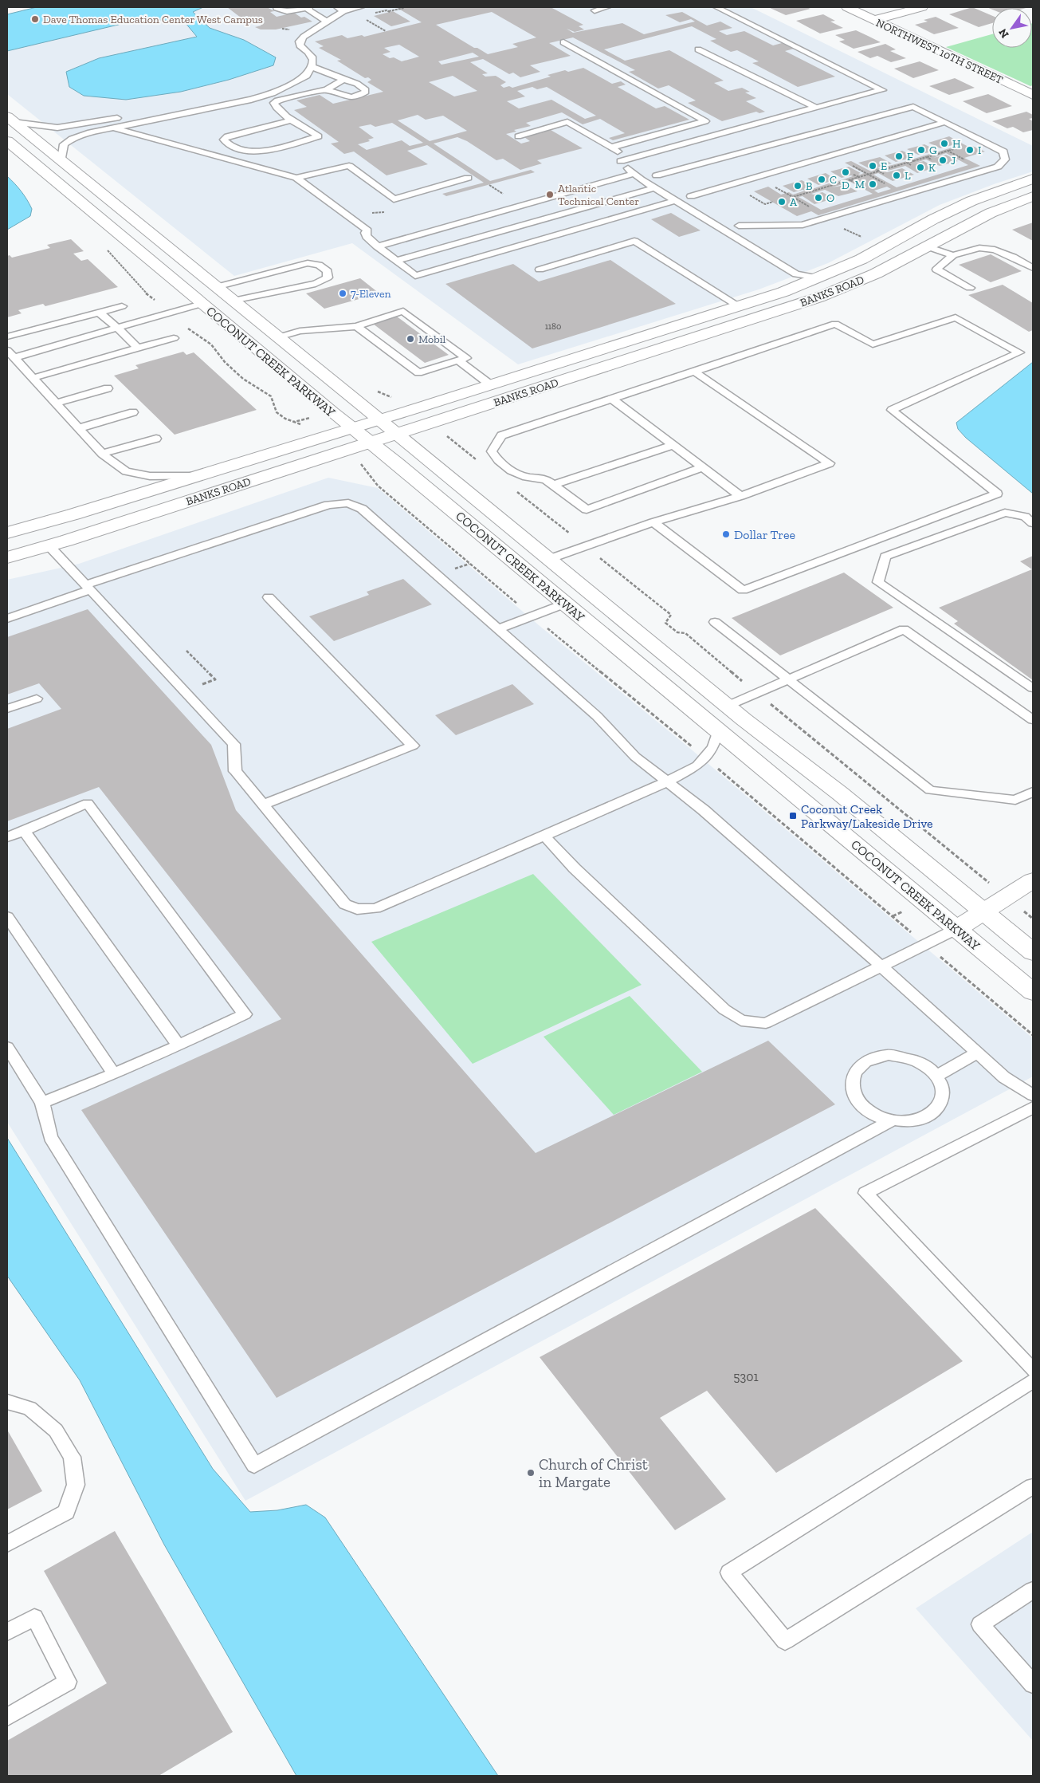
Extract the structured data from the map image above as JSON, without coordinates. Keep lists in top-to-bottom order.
{
  "streets": {
    "main road": ["NORTHWEST 10TH STREET", "BANKS ROAD", "COCONUT CREEK PARKWAY"]
  },
  "crossings": [
    ["BANKS ROAD", "COCONUT CREEK PARKWAY"]
  ],
  "places": {
    "other": [
      "Dave Thomas Education Center West Campus",
      "H",
      "G",
      "I",
      "F",
      "J",
      "E",
      "K",
      "D",
      "L",
      "C",
      "M",
      "B",
      "Atlantic Technical Center",
      "O",
      "A",
      "7-Eleven",
      "Mobil",
      "Dollar Tree",
      "Church of Christ in Margate"
    ],
    "transit": ["Coconut Creek Parkway/Lakeside Drive"]
  },
  "house_numbers": ["1180", "5301"],
  "north": "bottom left"
}
